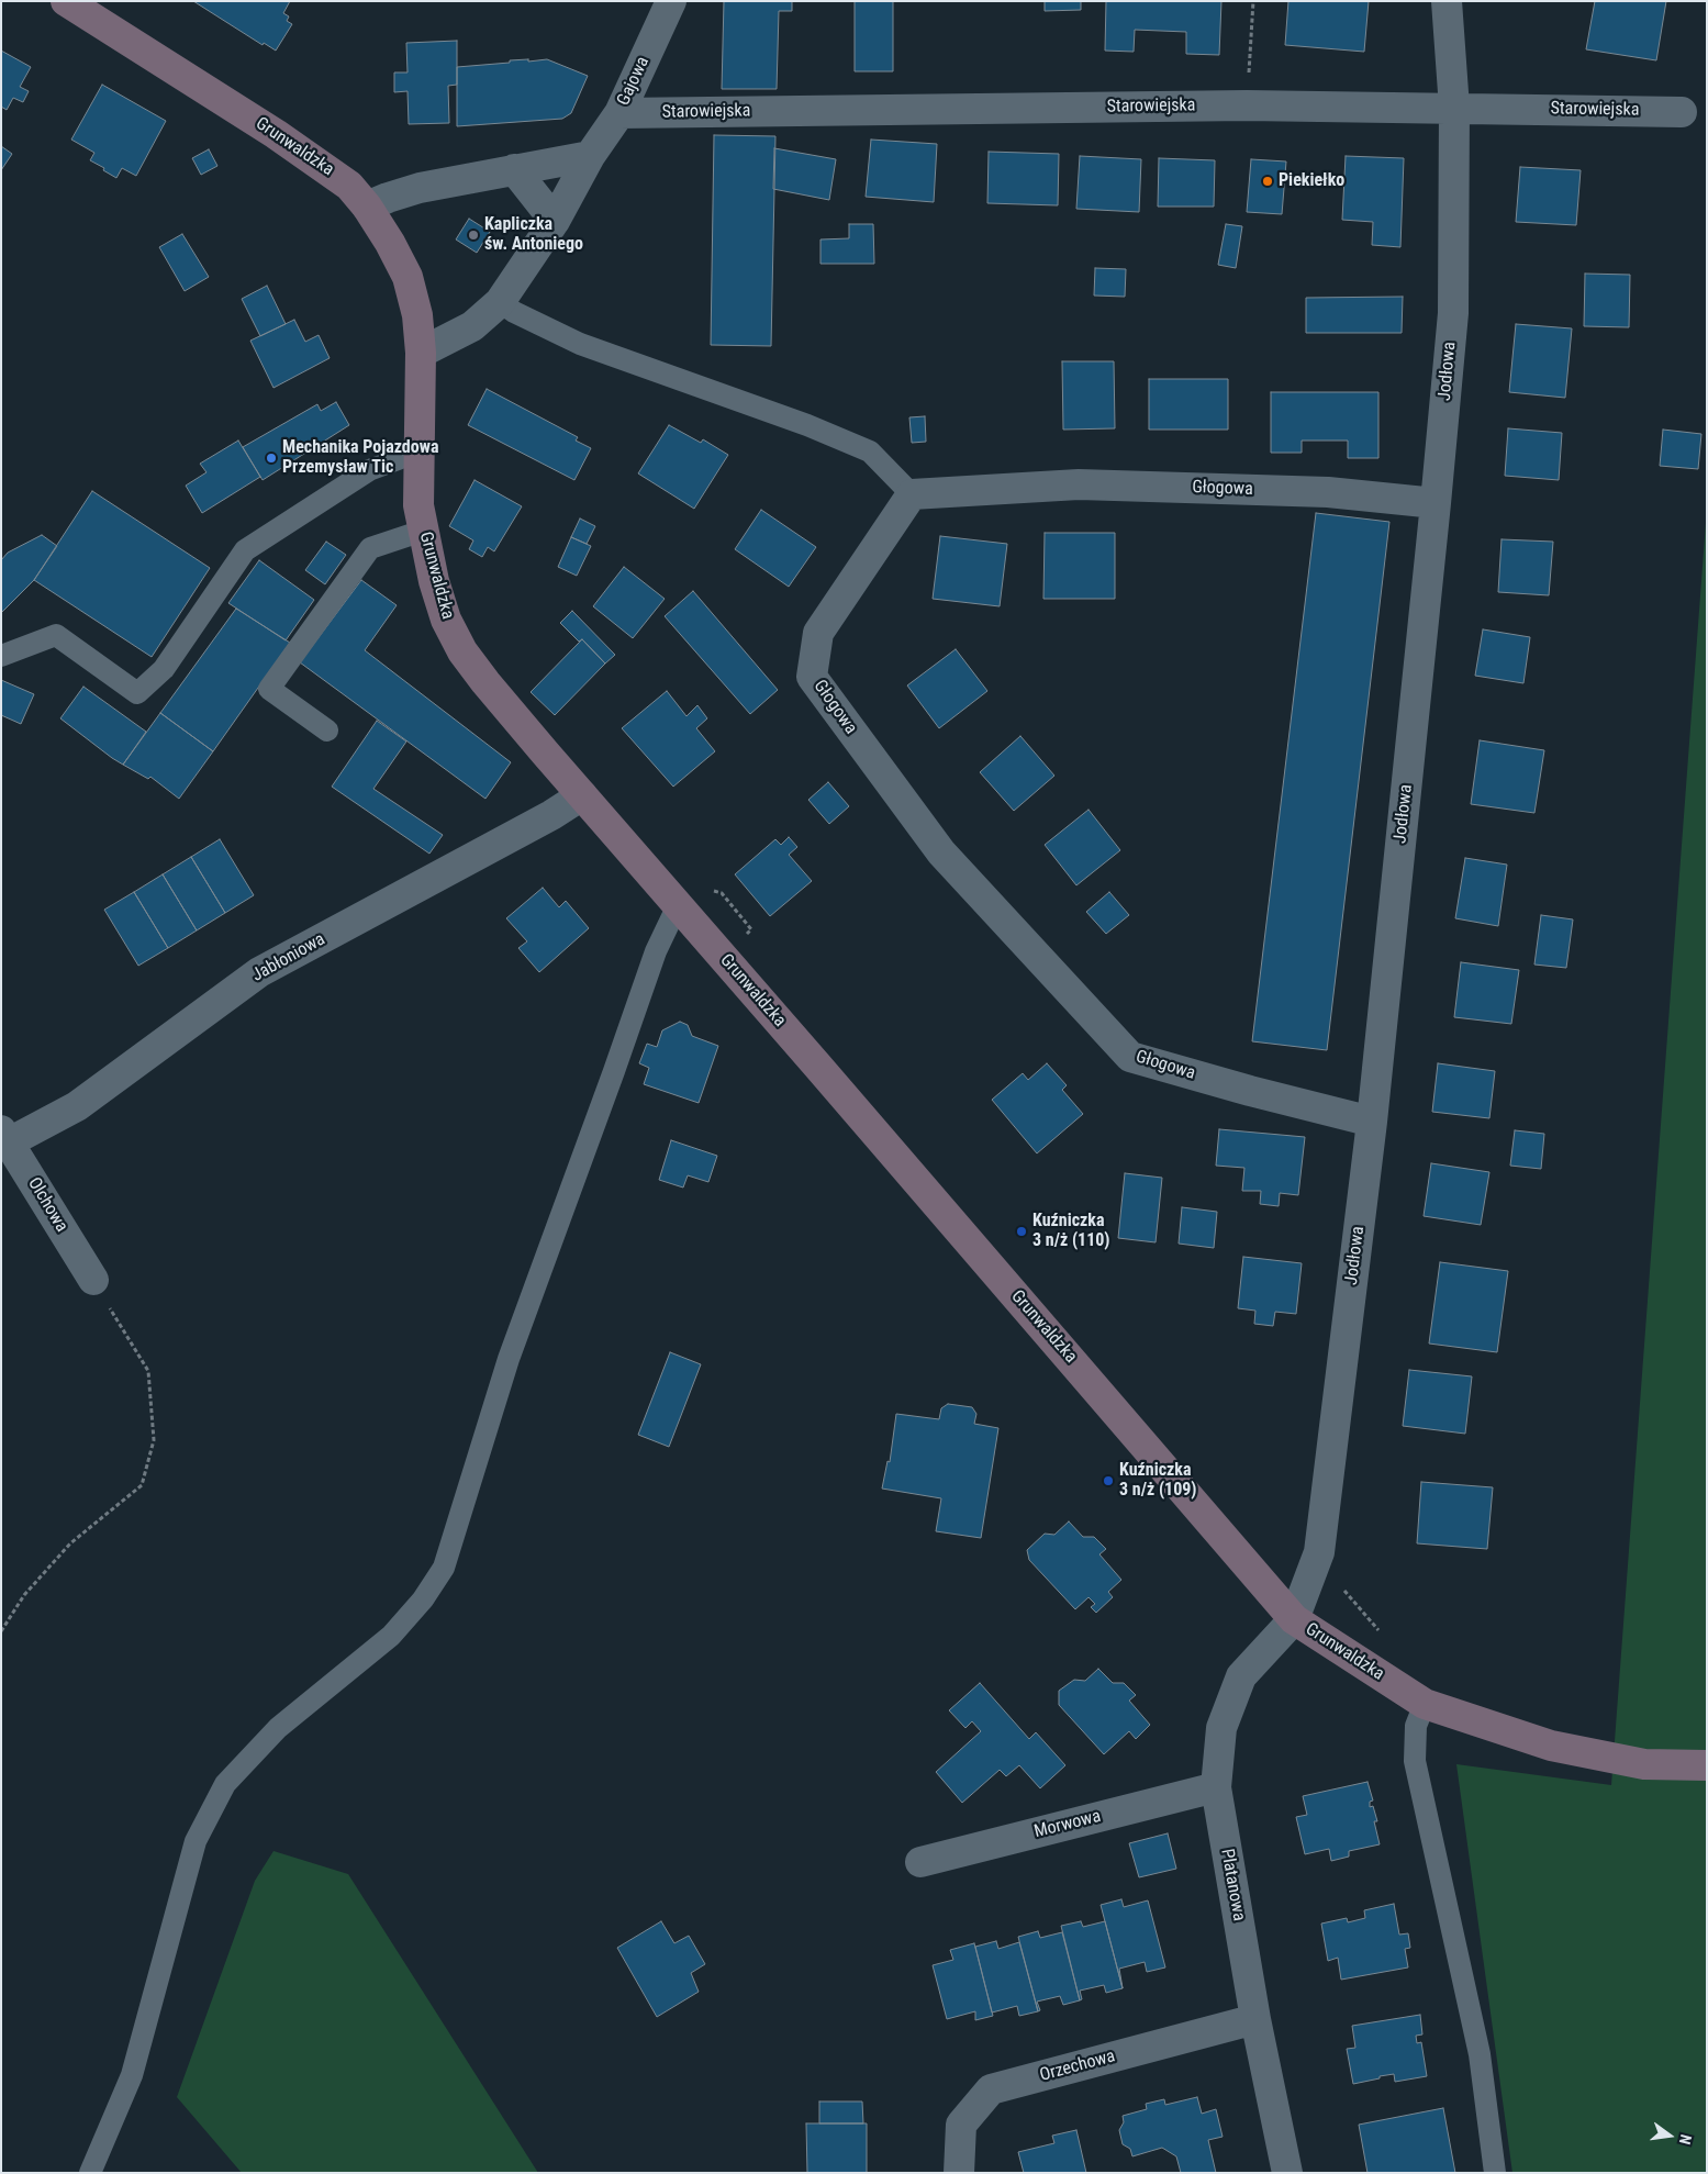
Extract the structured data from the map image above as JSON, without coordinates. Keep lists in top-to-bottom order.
{
  "streets": {
    "street": [
      "Gajowa",
      "Starowiejska",
      "Grunwaldzka",
      "Jodłowa",
      "Głogowa",
      "Jabłoniowa",
      "Olchowa",
      "Morwowa",
      "Platanowa",
      "Orzechowa"
    ]
  },
  "crossings": [
    ["Gajowa", "Starowiejska"],
    ["Gajowa", "Grunwaldzka"],
    ["Starowiejska", "Jodłowa"],
    ["Grunwaldzka", "Jodłowa"],
    ["Grunwaldzka", "Jabłoniowa"],
    ["Grunwaldzka", "Platanowa"],
    ["Jodłowa", "Głogowa"],
    ["Jodłowa", "Platanowa"],
    ["Jabłoniowa", "Olchowa"],
    ["Morwowa", "Platanowa"],
    ["Platanowa", "Orzechowa"]
  ],
  "places": [
    "Piekiełko",
    "Kapliczka św. Antoniego",
    "Mechanika Pojazdowa Przemysław Tic",
    "Kuźniczka 3 n/ż (110)",
    "Kuźniczka 3 n/ż (109)"
  ],
  "north": "right"
}
